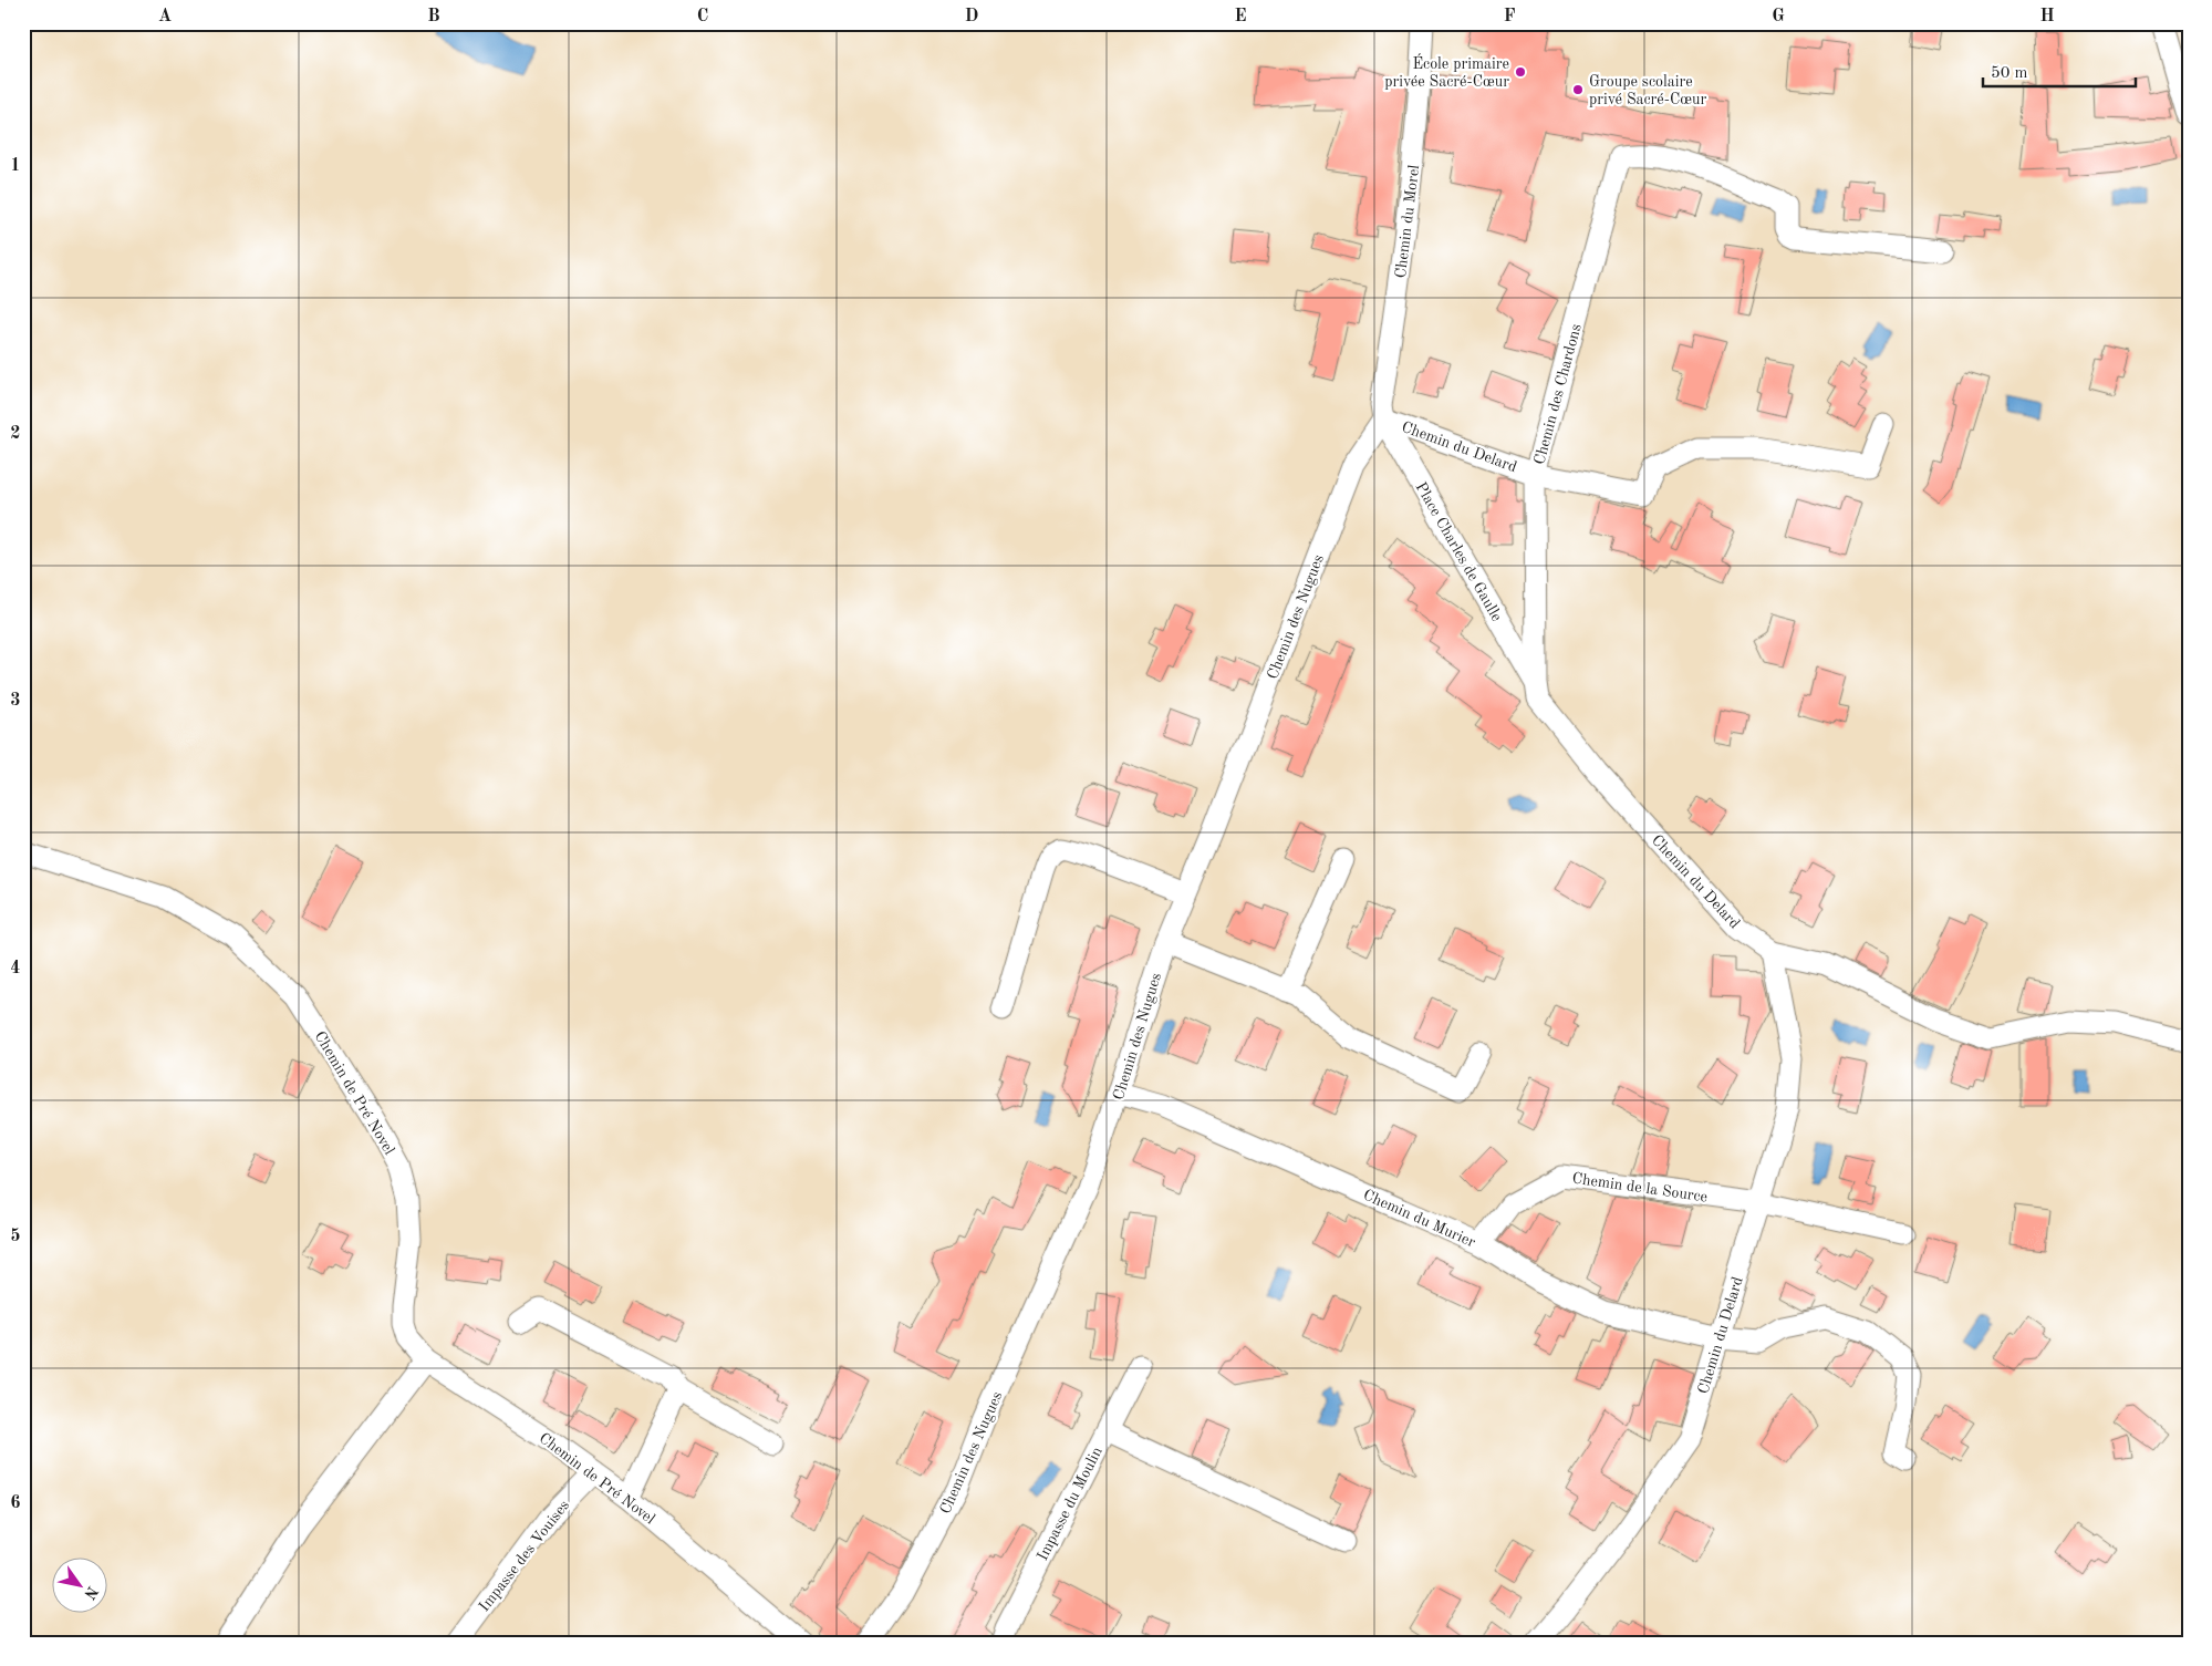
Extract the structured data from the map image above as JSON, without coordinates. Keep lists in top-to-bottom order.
{
  "streets": {
    "street": [
      "Chemin du Morel",
      "Chemin des Chardons",
      "Chemin du Delard",
      "Place Charles de Gaulle",
      "Chemin des Nugues",
      "Chemin de Pré Novel",
      "Chemin de la Source",
      "Chemin du Murier",
      "Impasse du Moulin",
      "Impasse des Vouises"
    ]
  },
  "crossings": [
    ["Chemin du Morel", "Chemin du Delard"],
    ["Chemin du Morel", "Place Charles de Gaulle"],
    ["Chemin du Morel", "Chemin des Nugues"],
    ["Chemin des Chardons", "Chemin du Delard"],
    ["Chemin du Delard", "Place Charles de Gaulle"],
    ["Chemin du Delard", "Chemin des Nugues"],
    ["Chemin du Delard", "Chemin de la Source"],
    ["Chemin du Delard", "Chemin du Murier"],
    ["Place Charles de Gaulle", "Chemin des Nugues"],
    ["Chemin des Nugues", "Chemin du Murier"],
    ["Chemin de Pré Novel", "Impasse des Vouises"],
    ["Chemin de la Source", "Chemin du Murier"]
  ],
  "places": ["École primaire privée Sacré-Cœur", "Groupe scolaire privé Sacré-Cœur"],
  "scale_bar": "50 m",
  "north": "bottom right",
  "grid": {
    "columns": [
      "A",
      "B",
      "C",
      "D",
      "E",
      "F",
      "G",
      "H"
    ],
    "rows": [
      "1",
      "2",
      "3",
      "4",
      "5",
      "6"
    ]
  }
}
